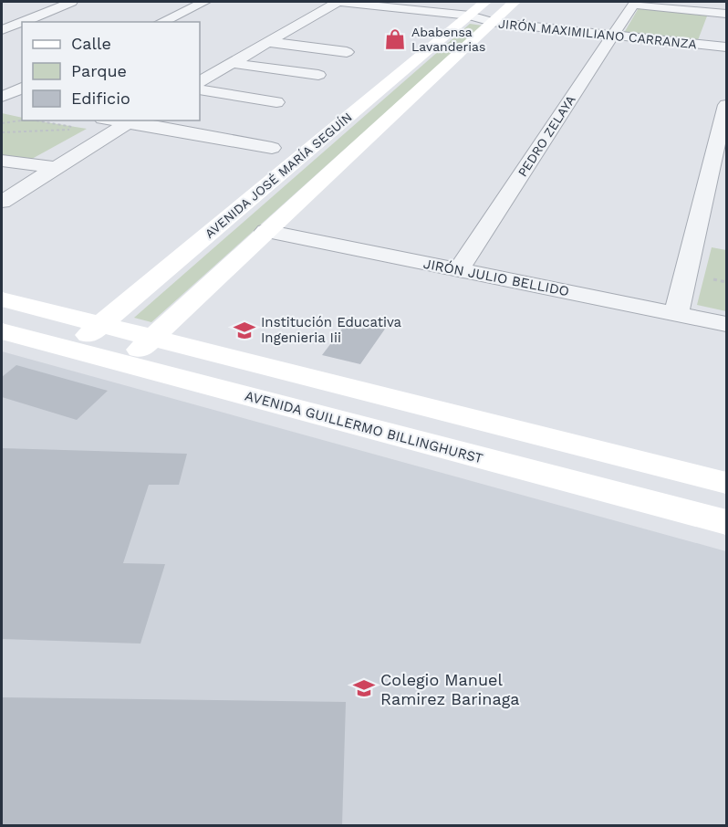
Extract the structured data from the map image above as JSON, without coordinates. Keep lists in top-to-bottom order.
{
  "streets": {
    "street": [
      "JIRÓN MAXIMILIANO CARRANZA",
      "PEDRO ZELAYA",
      "AVENIDA JOSÉ MARÍA SEGUÍN",
      "JIRÓN JULIO BELLIDO",
      "AVENIDA GUILLERMO BILLINGHURST"
    ]
  },
  "crossings": [
    ["JIRÓN MAXIMILIANO CARRANZA", "PEDRO ZELAYA"],
    ["JIRÓN MAXIMILIANO CARRANZA", "AVENIDA JOSÉ MARÍA SEGUÍN"],
    ["PEDRO ZELAYA", "JIRÓN JULIO BELLIDO"],
    ["AVENIDA JOSÉ MARÍA SEGUÍN", "JIRÓN JULIO BELLIDO"],
    ["AVENIDA JOSÉ MARÍA SEGUÍN", "AVENIDA GUILLERMO BILLINGHURST"]
  ],
  "places": {
    "shop": ["Ababensa Lavanderias"],
    "school or university": ["Institución Educativa Ingenieria Iii", "Colegio Manuel Ramirez Barinaga"]
  },
  "legend": ["Calle", "Parque", "Edificio"]
}
